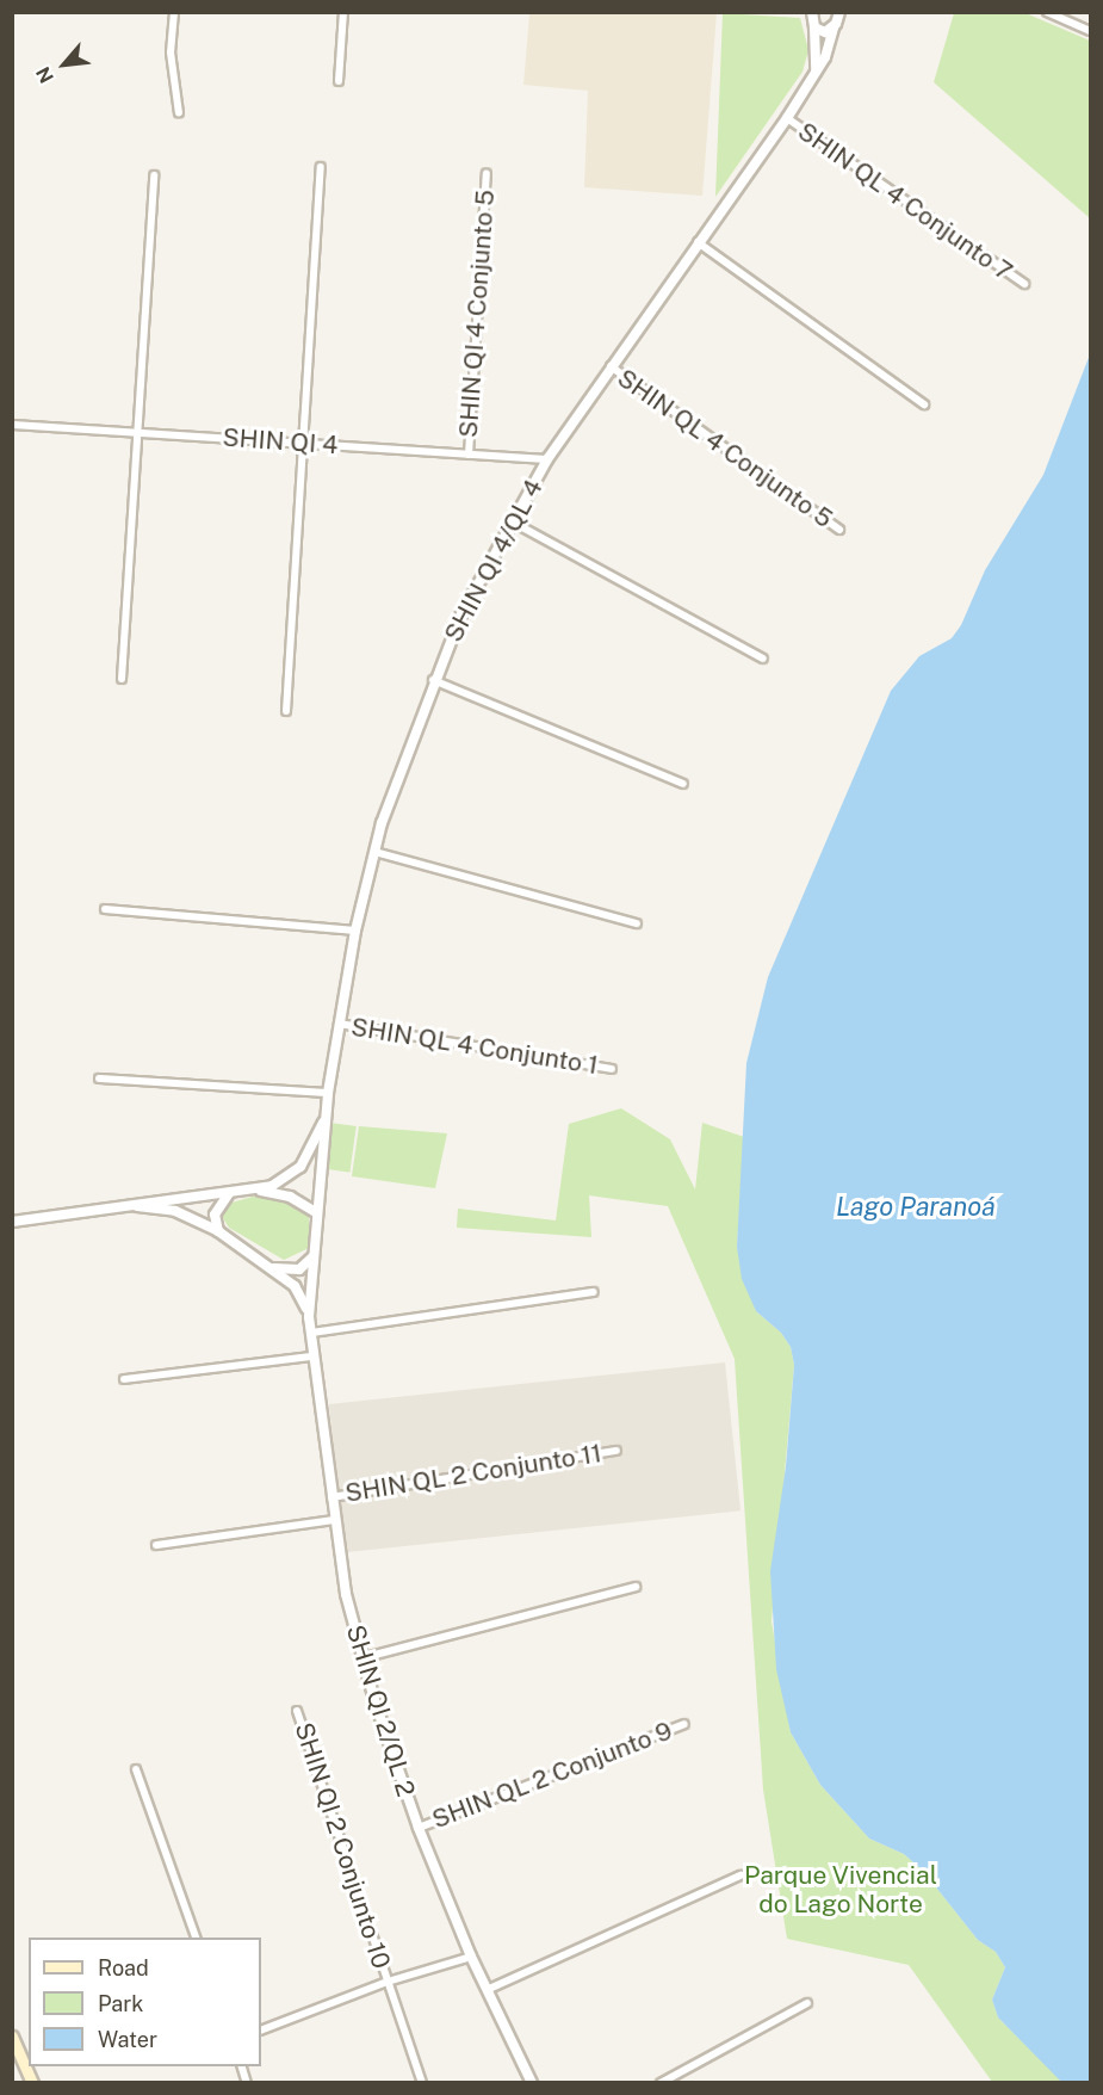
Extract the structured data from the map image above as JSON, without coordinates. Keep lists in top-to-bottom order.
{
  "streets": {
    "street": [
      "SHIN QL 4 Conjunto 7",
      "SHIN QI 4 Conjunto 5",
      "SHIN QI 4",
      "SHIN QL 4 Conjunto 5",
      "SHIN QI 4/QL 4",
      "SHIN QL 4 Conjunto 1",
      "SHIN QL 2 Conjunto 11",
      "SHIN QI 2/QL 2",
      "SHIN QL 2 Conjunto 9",
      "SHIN QI 2 Conjunto 10"
    ]
  },
  "crossings": [
    ["SHIN QL 4 Conjunto 7", "SHIN QI 4/QL 4"],
    ["SHIN QI 4 Conjunto 5", "SHIN QI 4"],
    ["SHIN QI 4", "SHIN QI 4/QL 4"],
    ["SHIN QL 4 Conjunto 5", "SHIN QI 4/QL 4"],
    ["SHIN QI 4/QL 4", "SHIN QL 4 Conjunto 1"],
    ["SHIN QI 4/QL 4", "SHIN QI 2/QL 2"],
    ["SHIN QL 2 Conjunto 11", "SHIN QI 2/QL 2"],
    ["SHIN QI 2/QL 2", "SHIN QL 2 Conjunto 9"]
  ],
  "water": ["Lago Paranoá"],
  "parks": ["Parque Vivencial do Lago Norte"],
  "legend": ["Road", "Park", "Water"],
  "north": "bottom left"
}
